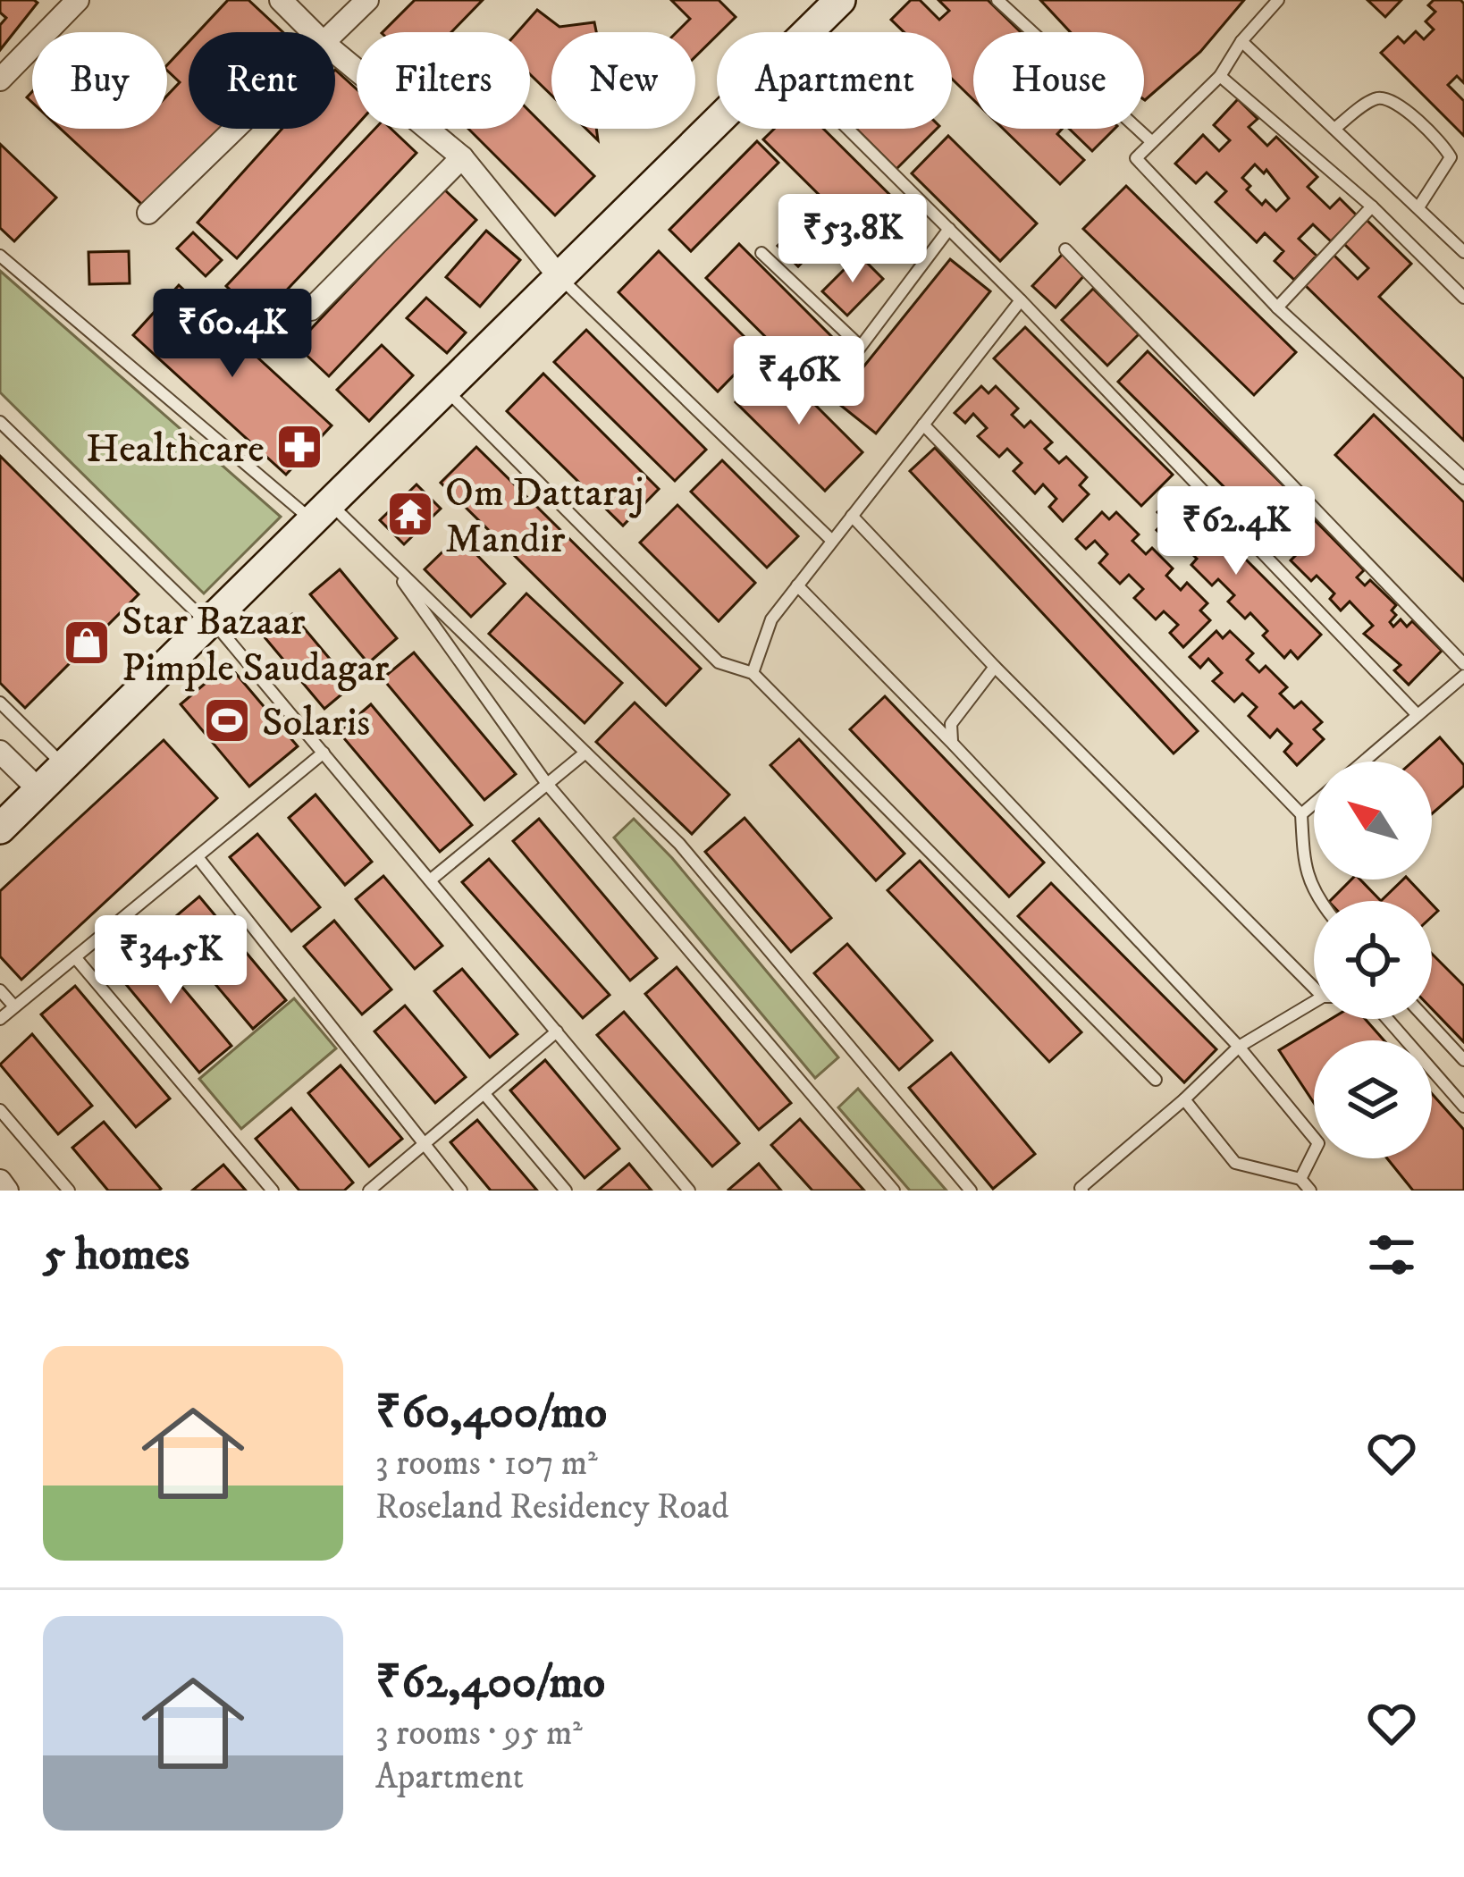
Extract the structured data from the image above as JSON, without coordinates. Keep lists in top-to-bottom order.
{
  "places": {
    "pharmacy": ["Healthcare"],
    "temple": ["Om Dattaraj Mandir"],
    "shop": ["Star Bazaar Pimple Saudagar"],
    "sports": ["Solaris"]
  },
  "north": "top left",
  "page": {
    "chip": [
      "Buy",
      "Rent",
      "Filters",
      "New",
      "Apartment",
      "House"
    ],
    "price": [
      "₹53.8K",
      "₹60.4K",
      "₹46K",
      "₹62.4K",
      "₹34.5K"
    ],
    "heading": "5 homes",
    "list": [
      {
        "name": "₹60,400/mo",
        "note": "3 rooms · 107 m² · Roseland Residency Road"
      },
      {
        "name": "₹62,400/mo",
        "note": "3 rooms · 95 m² · Apartment"
      }
    ]
  }
}
